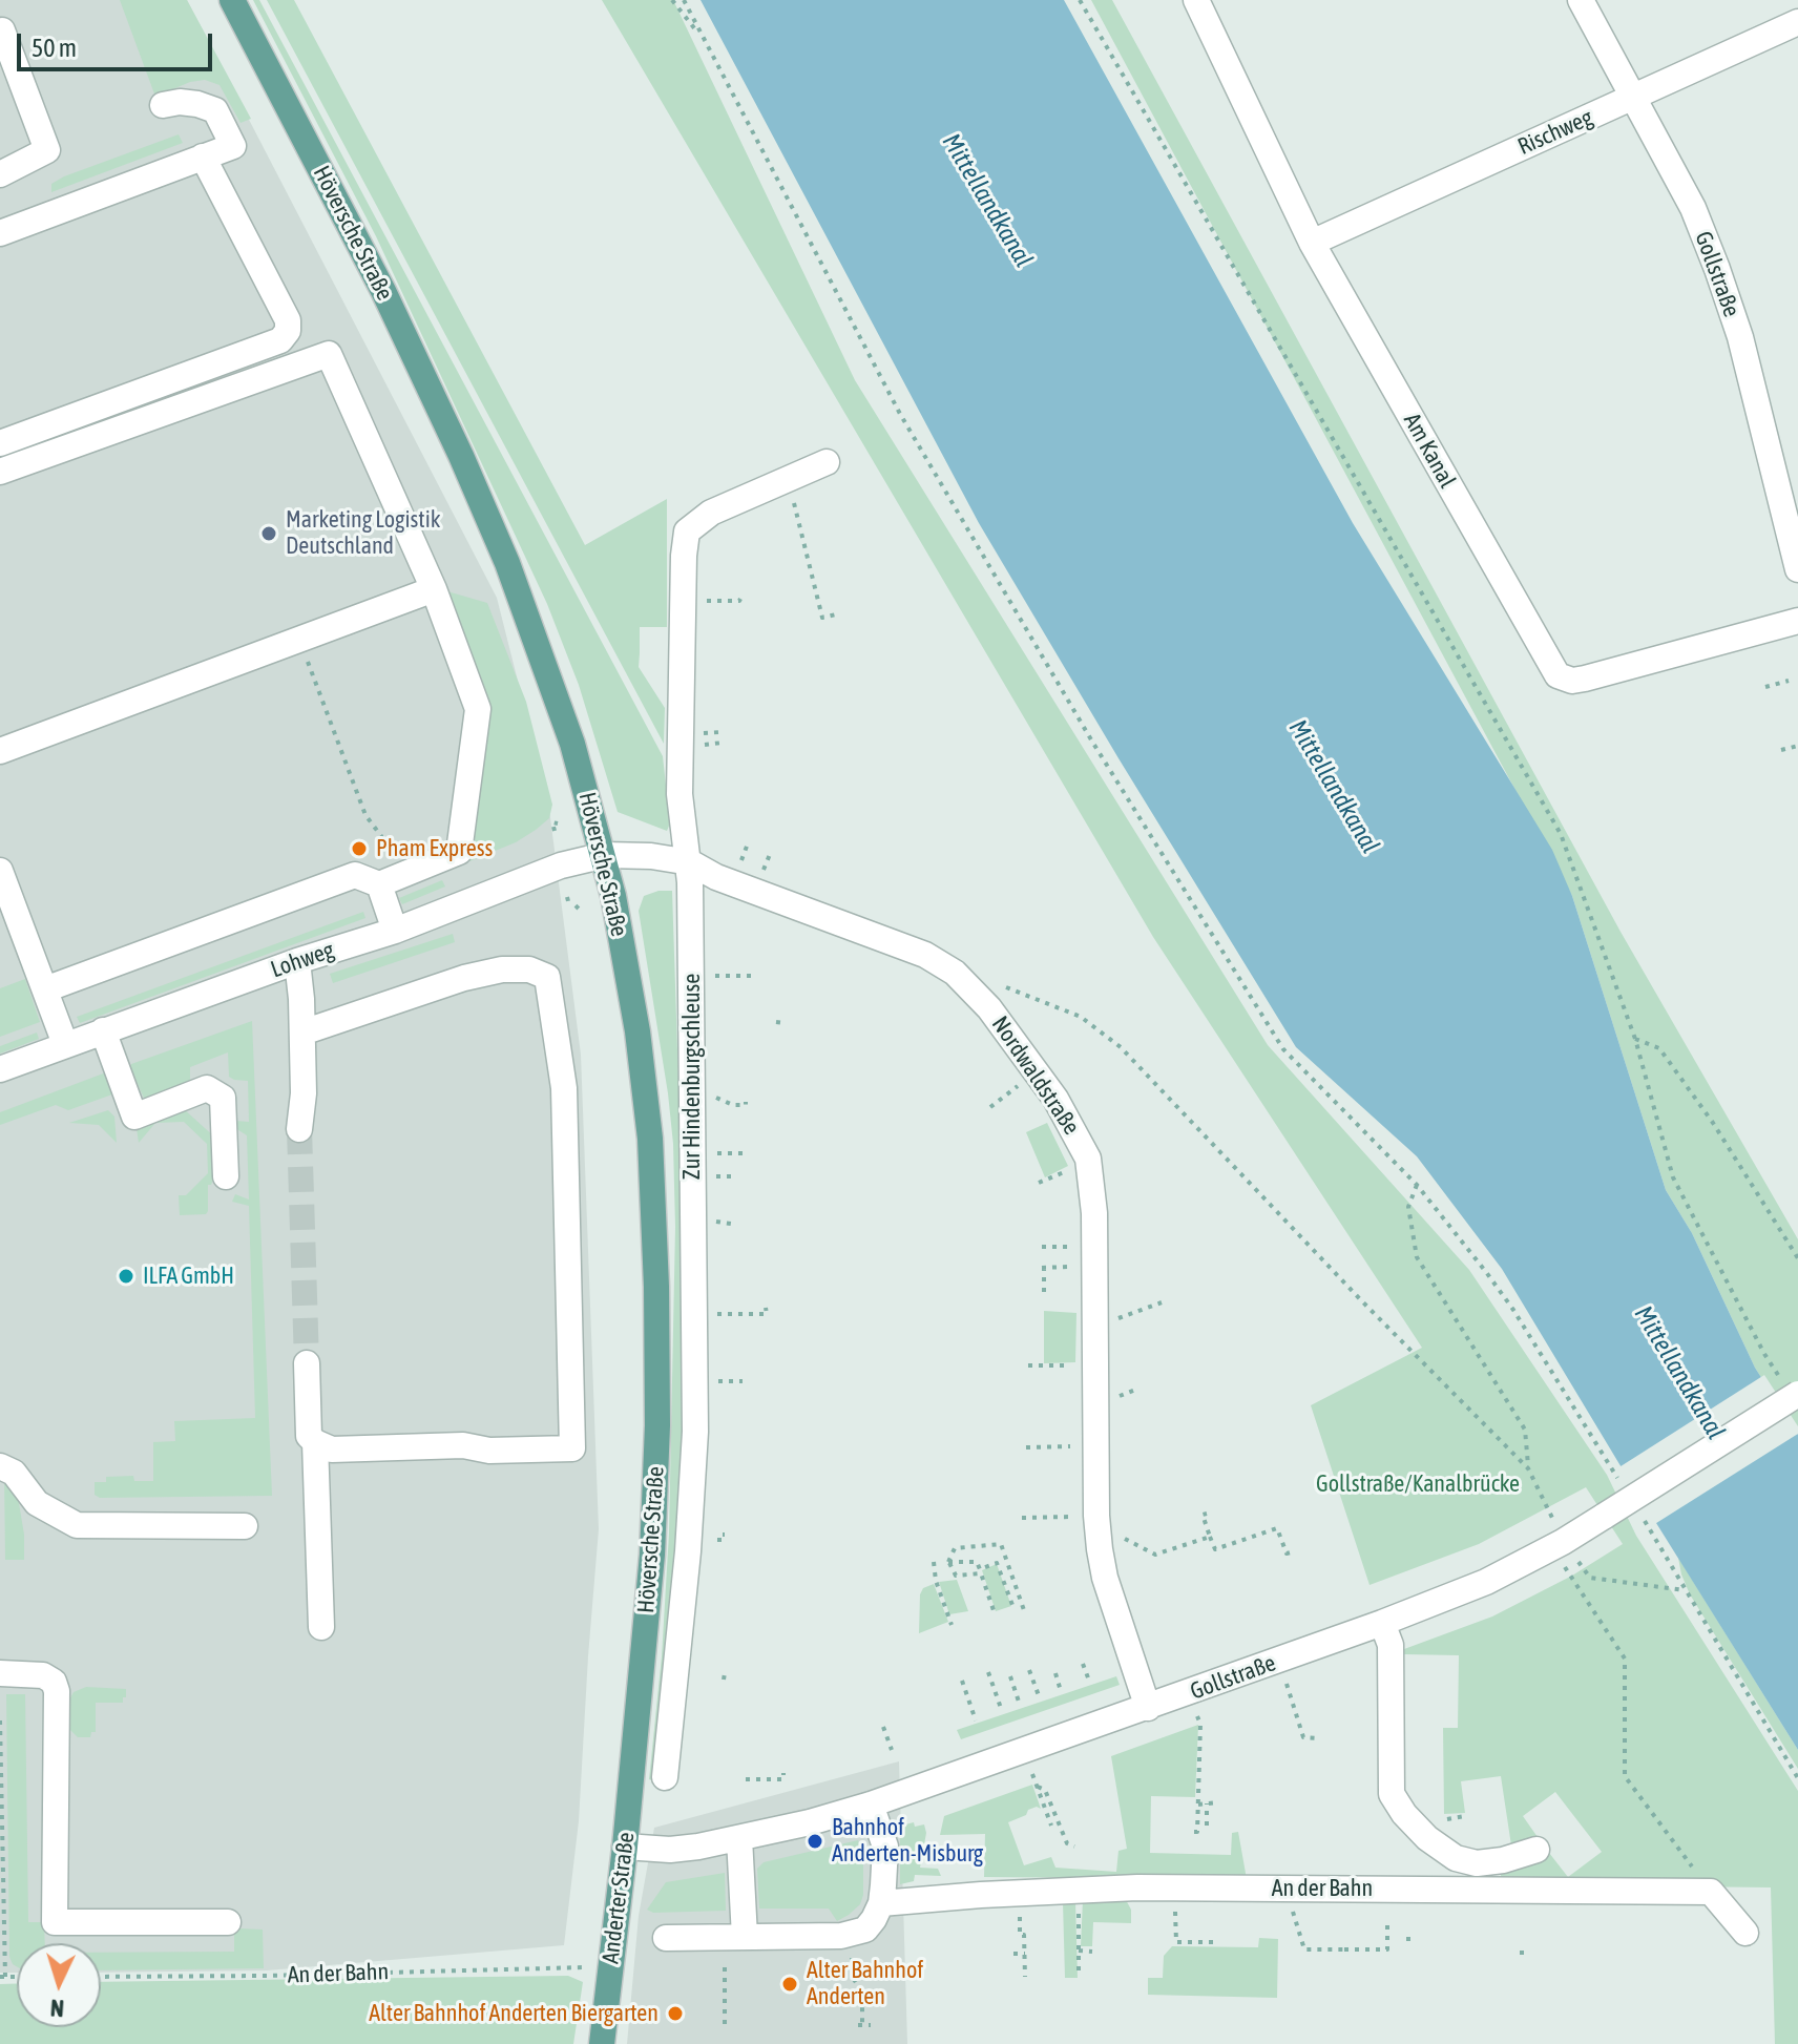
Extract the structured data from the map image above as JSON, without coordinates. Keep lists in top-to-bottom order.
{
  "streets": {
    "main road": ["Höversche Straße", "Anderter Straße"],
    "street": [
      "Rischweg",
      "Gollstraße",
      "Am Kanal",
      "Lohweg",
      "Nordwaldstraße",
      "Zur Hindenburgschleuse",
      "An der Bahn"
    ]
  },
  "crossings": [
    ["Rischweg", "Gollstraße"],
    ["Rischweg", "Am Kanal"],
    ["Höversche Straße", "Lohweg"],
    ["Höversche Straße", "Nordwaldstraße"],
    ["Höversche Straße", "Anderter Straße"],
    ["Gollstraße", "Nordwaldstraße"],
    ["Gollstraße", "Anderter Straße"],
    ["Lohweg", "Nordwaldstraße"],
    ["Nordwaldstraße", "Zur Hindenburgschleuse"],
    ["An der Bahn", "Anderter Straße"]
  ],
  "water": ["Mittellandkanal"],
  "parks": ["Gollstraße/Kanalbrücke"],
  "places": [
    "Marketing Logistik Deutschland",
    "Pham Express",
    "ILFA GmbH",
    "Bahnhof Anderten-Misburg",
    "Alter Bahnhof Anderten",
    "Alter Bahnhof Anderten Biergarten"
  ],
  "scale_bar": "50 m",
  "north": "bottom"
}
